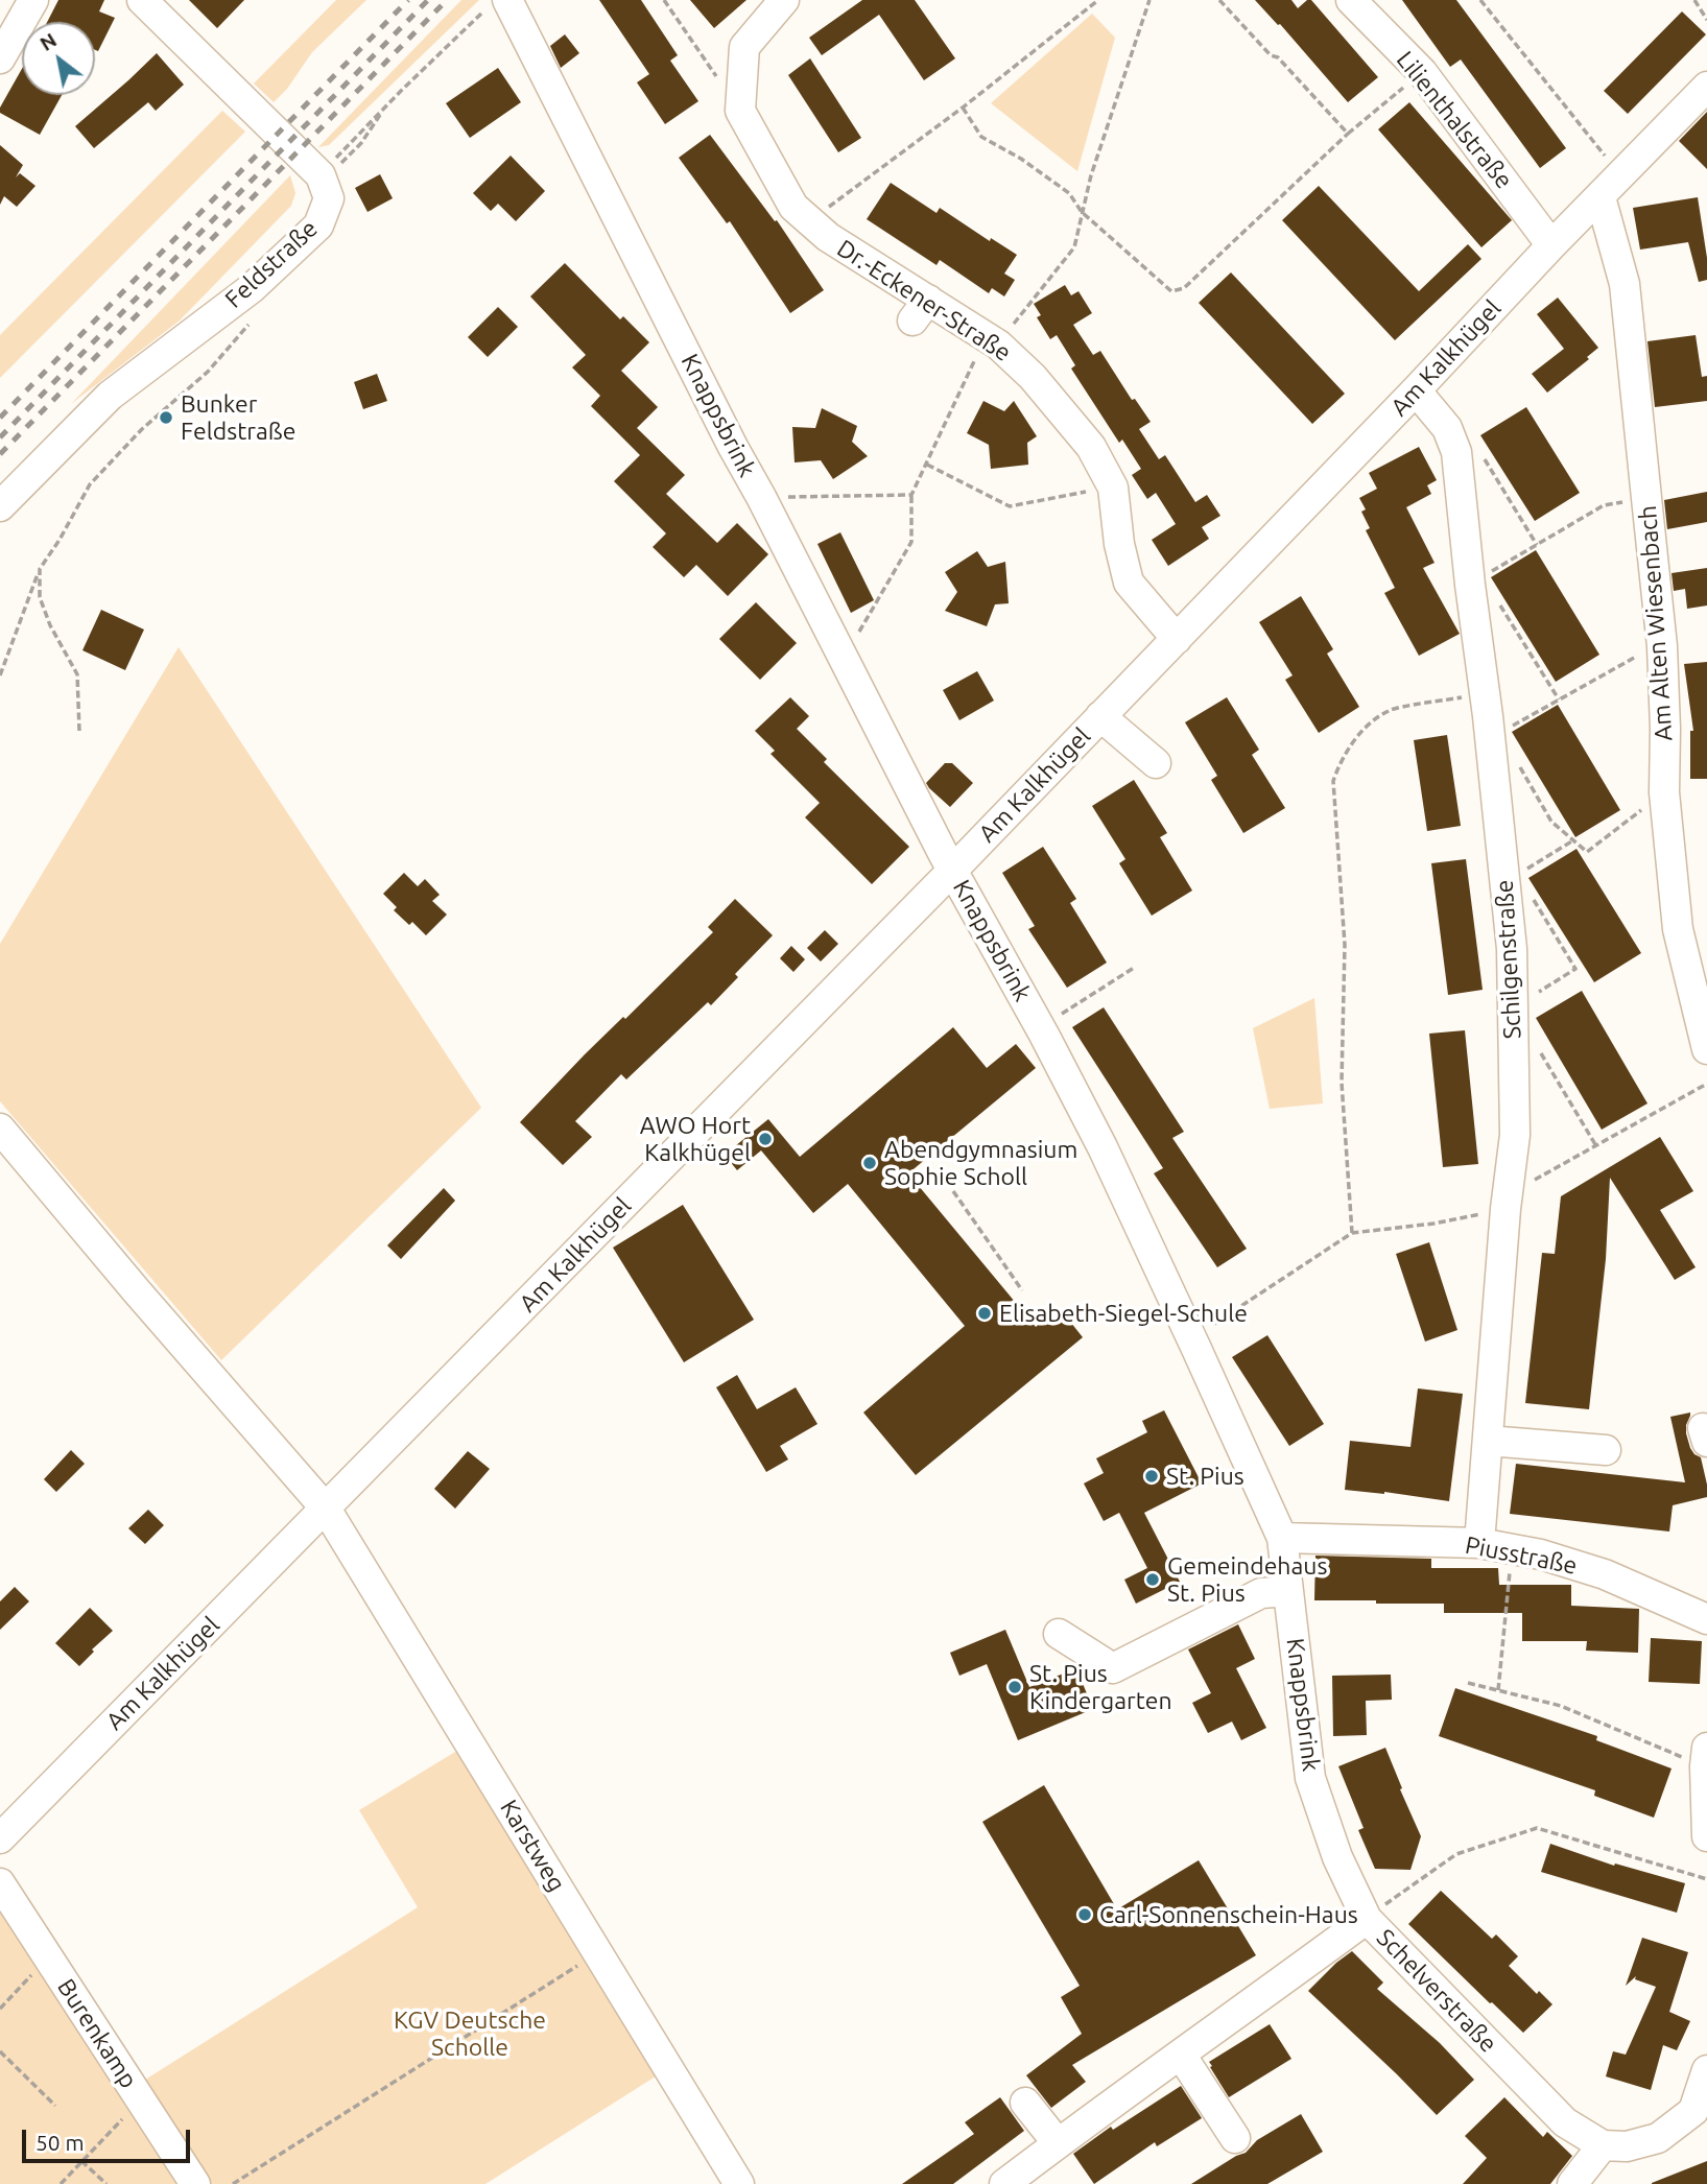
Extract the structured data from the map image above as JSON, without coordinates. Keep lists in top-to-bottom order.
{
  "streets": {
    "street": [
      "Lilienthalstraße",
      "Feldstraße",
      "Dr.-Eckener-Straße",
      "Am Kalkhügel",
      "Knappsbrink",
      "Am Alten Wiesenbach",
      "Schilgenstraße",
      "Piusstraße",
      "Karstweg",
      "Schelverstraße",
      "Burenkamp"
    ]
  },
  "crossings": [
    ["Lilienthalstraße", "Am Kalkhügel"],
    ["Dr.-Eckener-Straße", "Am Kalkhügel"],
    ["Am Kalkhügel", "Knappsbrink"],
    ["Am Kalkhügel", "Am Alten Wiesenbach"],
    ["Am Kalkhügel", "Schilgenstraße"],
    ["Am Kalkhügel", "Karstweg"],
    ["Knappsbrink", "Piusstraße"],
    ["Knappsbrink", "Schelverstraße"],
    ["Schilgenstraße", "Piusstraße"]
  ],
  "parks": ["KGV Deutsche Scholle"],
  "places": [
    "Bunker Feldstraße",
    "AWO Hort Kalkhügel",
    "Abendgymnasium Sophie Scholl",
    "Elisabeth-Siegel-Schule",
    "St. Pius",
    "Gemeindehaus St. Pius",
    "St. Pius Kindergarten",
    "Carl-Sonnenschein-Haus"
  ],
  "scale_bar": "50 m",
  "north": "top left"
}
